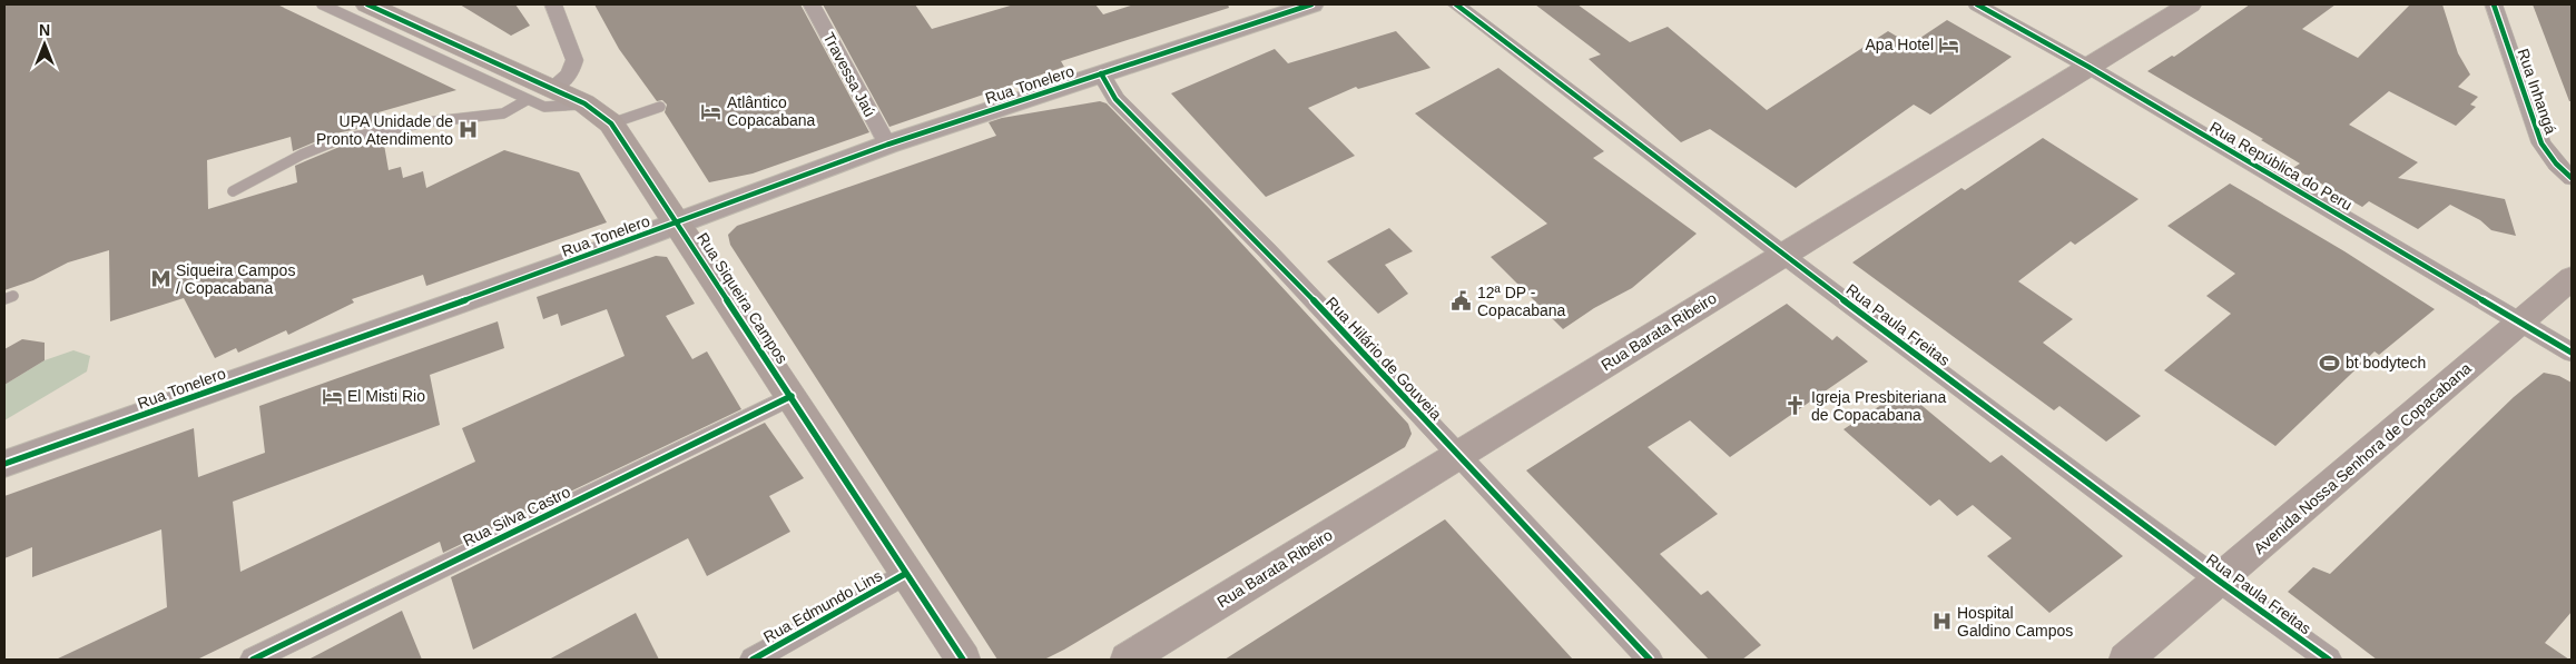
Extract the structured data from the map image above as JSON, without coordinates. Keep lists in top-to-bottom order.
{
  "streets": {
    "main road": ["Rua Siqueira Campos", "Rua Barata Ribeiro", "Avenida Nossa Senhora de Copacabana"],
    "street": [
      "Travessa Jaú",
      "Rua Tonelero",
      "Rua Inhangá",
      "Rua República do Peru",
      "Rua Paula Freitas",
      "Rua Hilário de Gouveia",
      "Rua Silva Castro",
      "Rua Edmundo Lins"
    ]
  },
  "crossings": [
    ["Travessa Jaú", "Rua Tonelero"],
    ["Rua Tonelero", "Rua Siqueira Campos"],
    ["Rua Tonelero", "Rua Hilário de Gouveia"],
    ["Rua República do Peru", "Rua Barata Ribeiro"],
    ["Rua República do Peru", "Avenida Nossa Senhora de Copacabana"],
    ["Rua Siqueira Campos", "Rua Silva Castro"],
    ["Rua Siqueira Campos", "Rua Edmundo Lins"],
    ["Rua Paula Freitas", "Rua Barata Ribeiro"],
    ["Rua Paula Freitas", "Avenida Nossa Senhora de Copacabana"],
    ["Rua Barata Ribeiro", "Rua Hilário de Gouveia"]
  ],
  "places": {
    "hotel": ["Apa Hotel", "Atlântico Copacabana", "El Misti Rio"],
    "hospital": ["UPA Unidade de Pronto Atendimento", "Hospital Galdino Campos"],
    "metro station": ["Siqueira Campos / Copacabana"],
    "public building": ["12ª DP - Copacabana"],
    "sports": ["bt bodytech"],
    "church": ["Igreja Presbiteriana de Copacabana"]
  },
  "north": "top"
}
